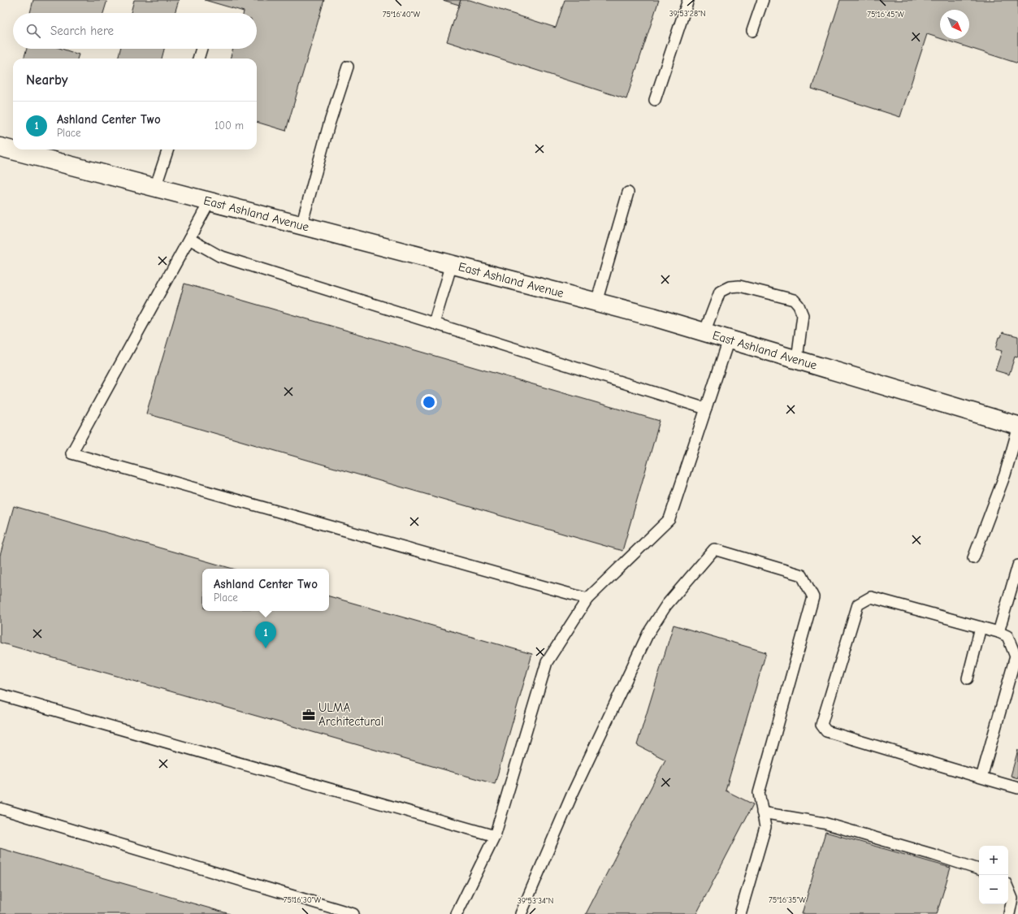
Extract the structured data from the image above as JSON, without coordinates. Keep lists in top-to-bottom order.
{
  "streets": {
    "street": ["East Ashland Avenue"]
  },
  "places": {
    "office": ["ULMA Architectural"]
  },
  "north": "bottom right",
  "page": {
    "search": "Search here",
    "heading": "Nearby",
    "list": [
      {
        "mark": "1",
        "name": "Ashland Center Two",
        "note": "Place",
        "value": "100 m"
      }
    ],
    "popup": ["Ashland Center Two", "Place"],
    "pins": "1",
    "map_buttons": ["+", "−"]
  },
  "coordinates": [
    "39°53'28\"N",
    "75°16'40\"W",
    "75°16'45\"W",
    "75°16'30\"W",
    "75°16'35\"W",
    "39°53'34\"N"
  ]
}
